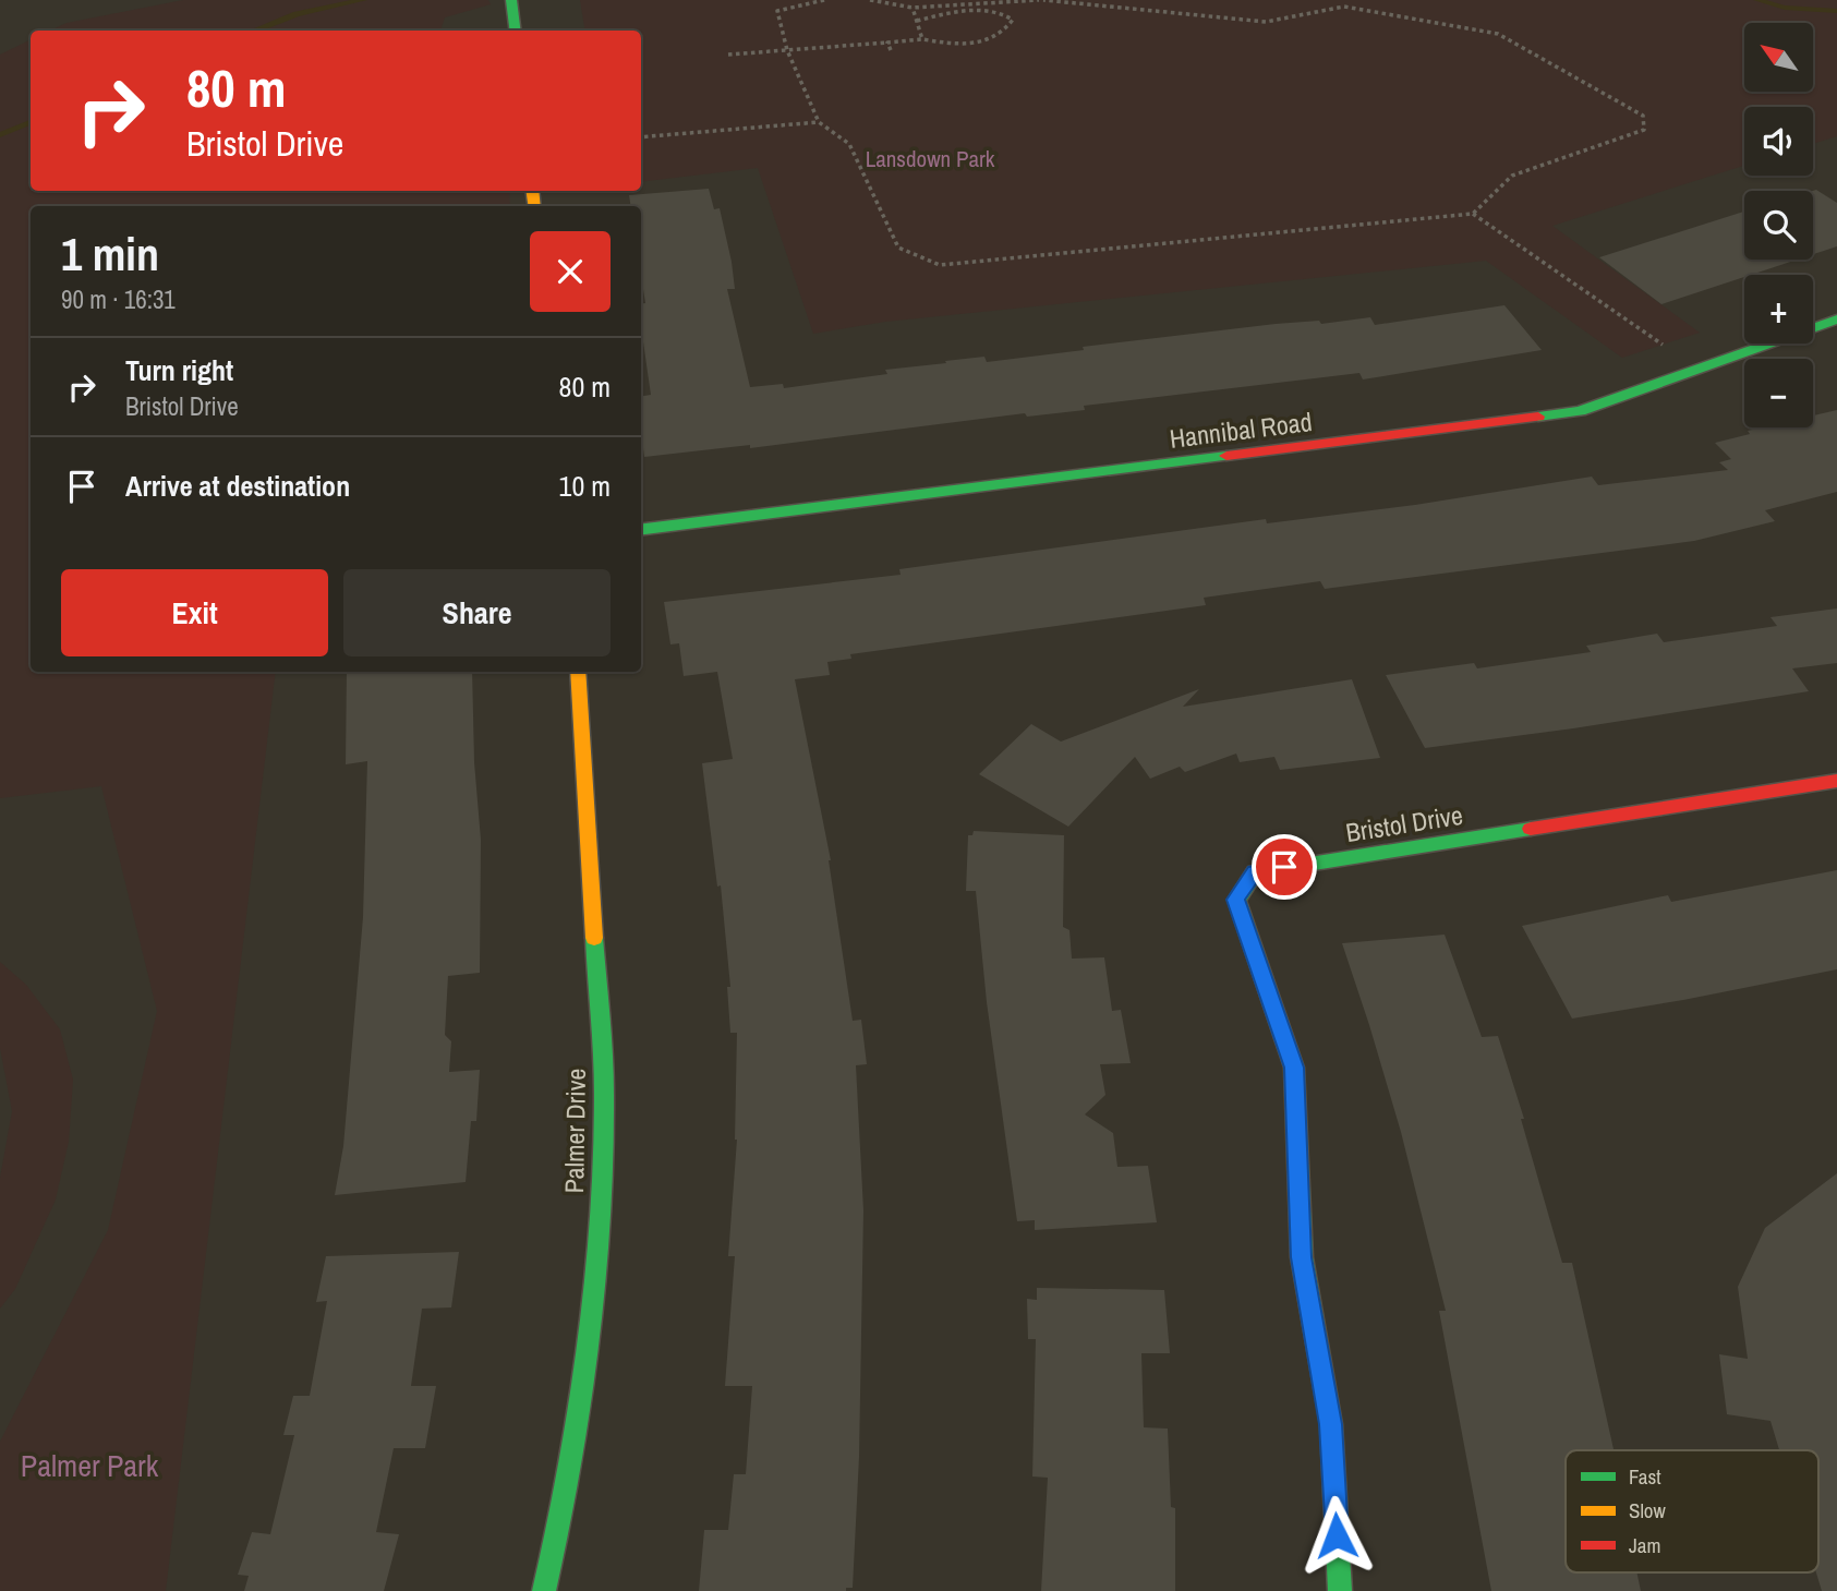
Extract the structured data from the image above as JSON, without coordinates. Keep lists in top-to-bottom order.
{
  "streets": {
    "street": ["Hannibal Road", "Bristol Drive", "Palmer Drive"]
  },
  "parks": ["Lansdown Park", "Palmer Park"],
  "legend": ["Fast", "Slow", "Jam"],
  "north": "top left",
  "page": {
    "map_buttons": ["+", "−"],
    "turn": ["80 m", "Bristol Drive"],
    "heading": ["1 min", "90 m · 16:31"],
    "list": [
      {
        "name": "Turn right",
        "note": "Bristol Drive",
        "value": "80 m"
      },
      {
        "name": "Arrive at destination",
        "value": "10 m"
      }
    ],
    "buttons": ["Exit", "Share"]
  }
}
